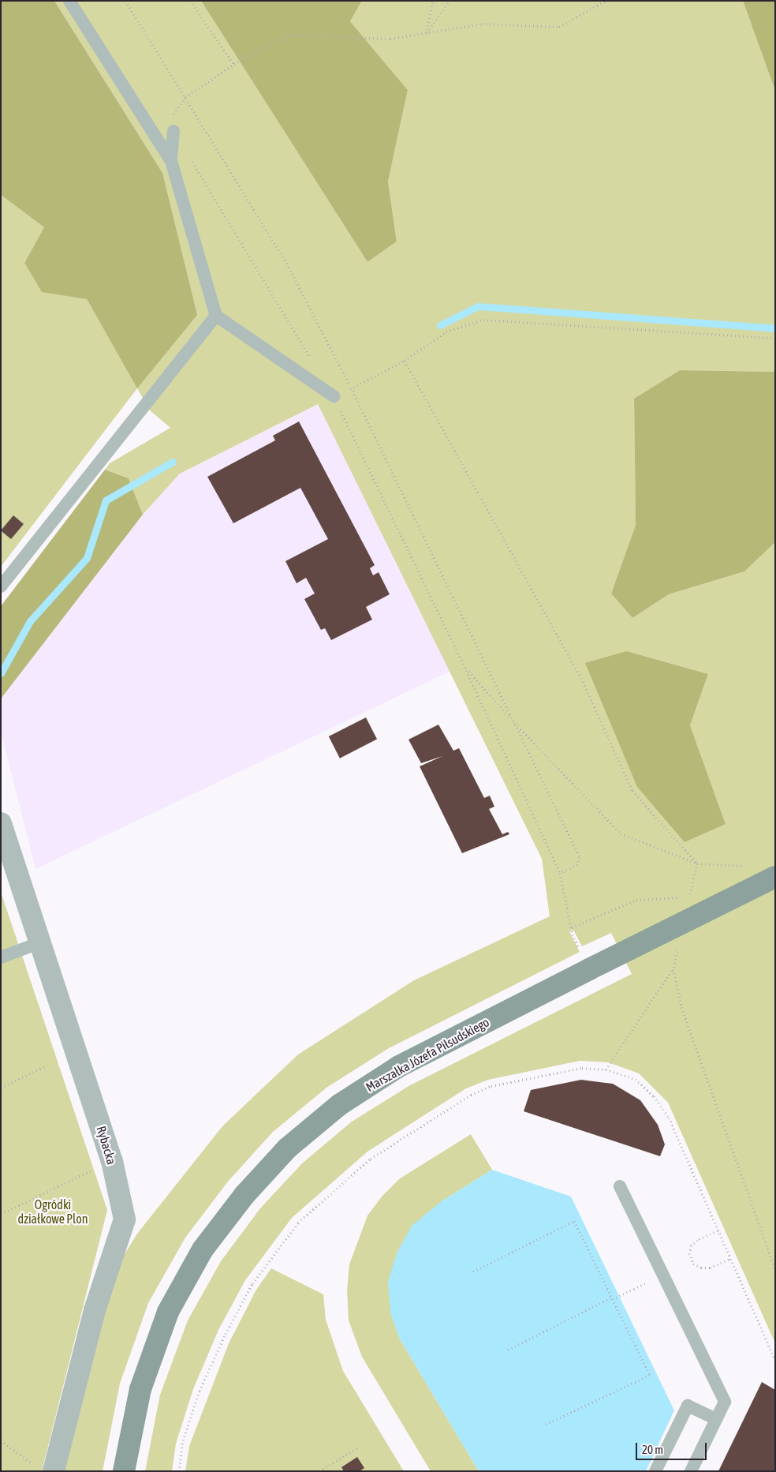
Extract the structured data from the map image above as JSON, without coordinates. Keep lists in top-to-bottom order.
{
  "streets": {
    "main road": ["Marszałka Józefa Piłsudskiego"],
    "street": ["Rybacka"]
  },
  "parks": ["Ogródki działkowe Plon"],
  "scale_bar": "20 m"
}
